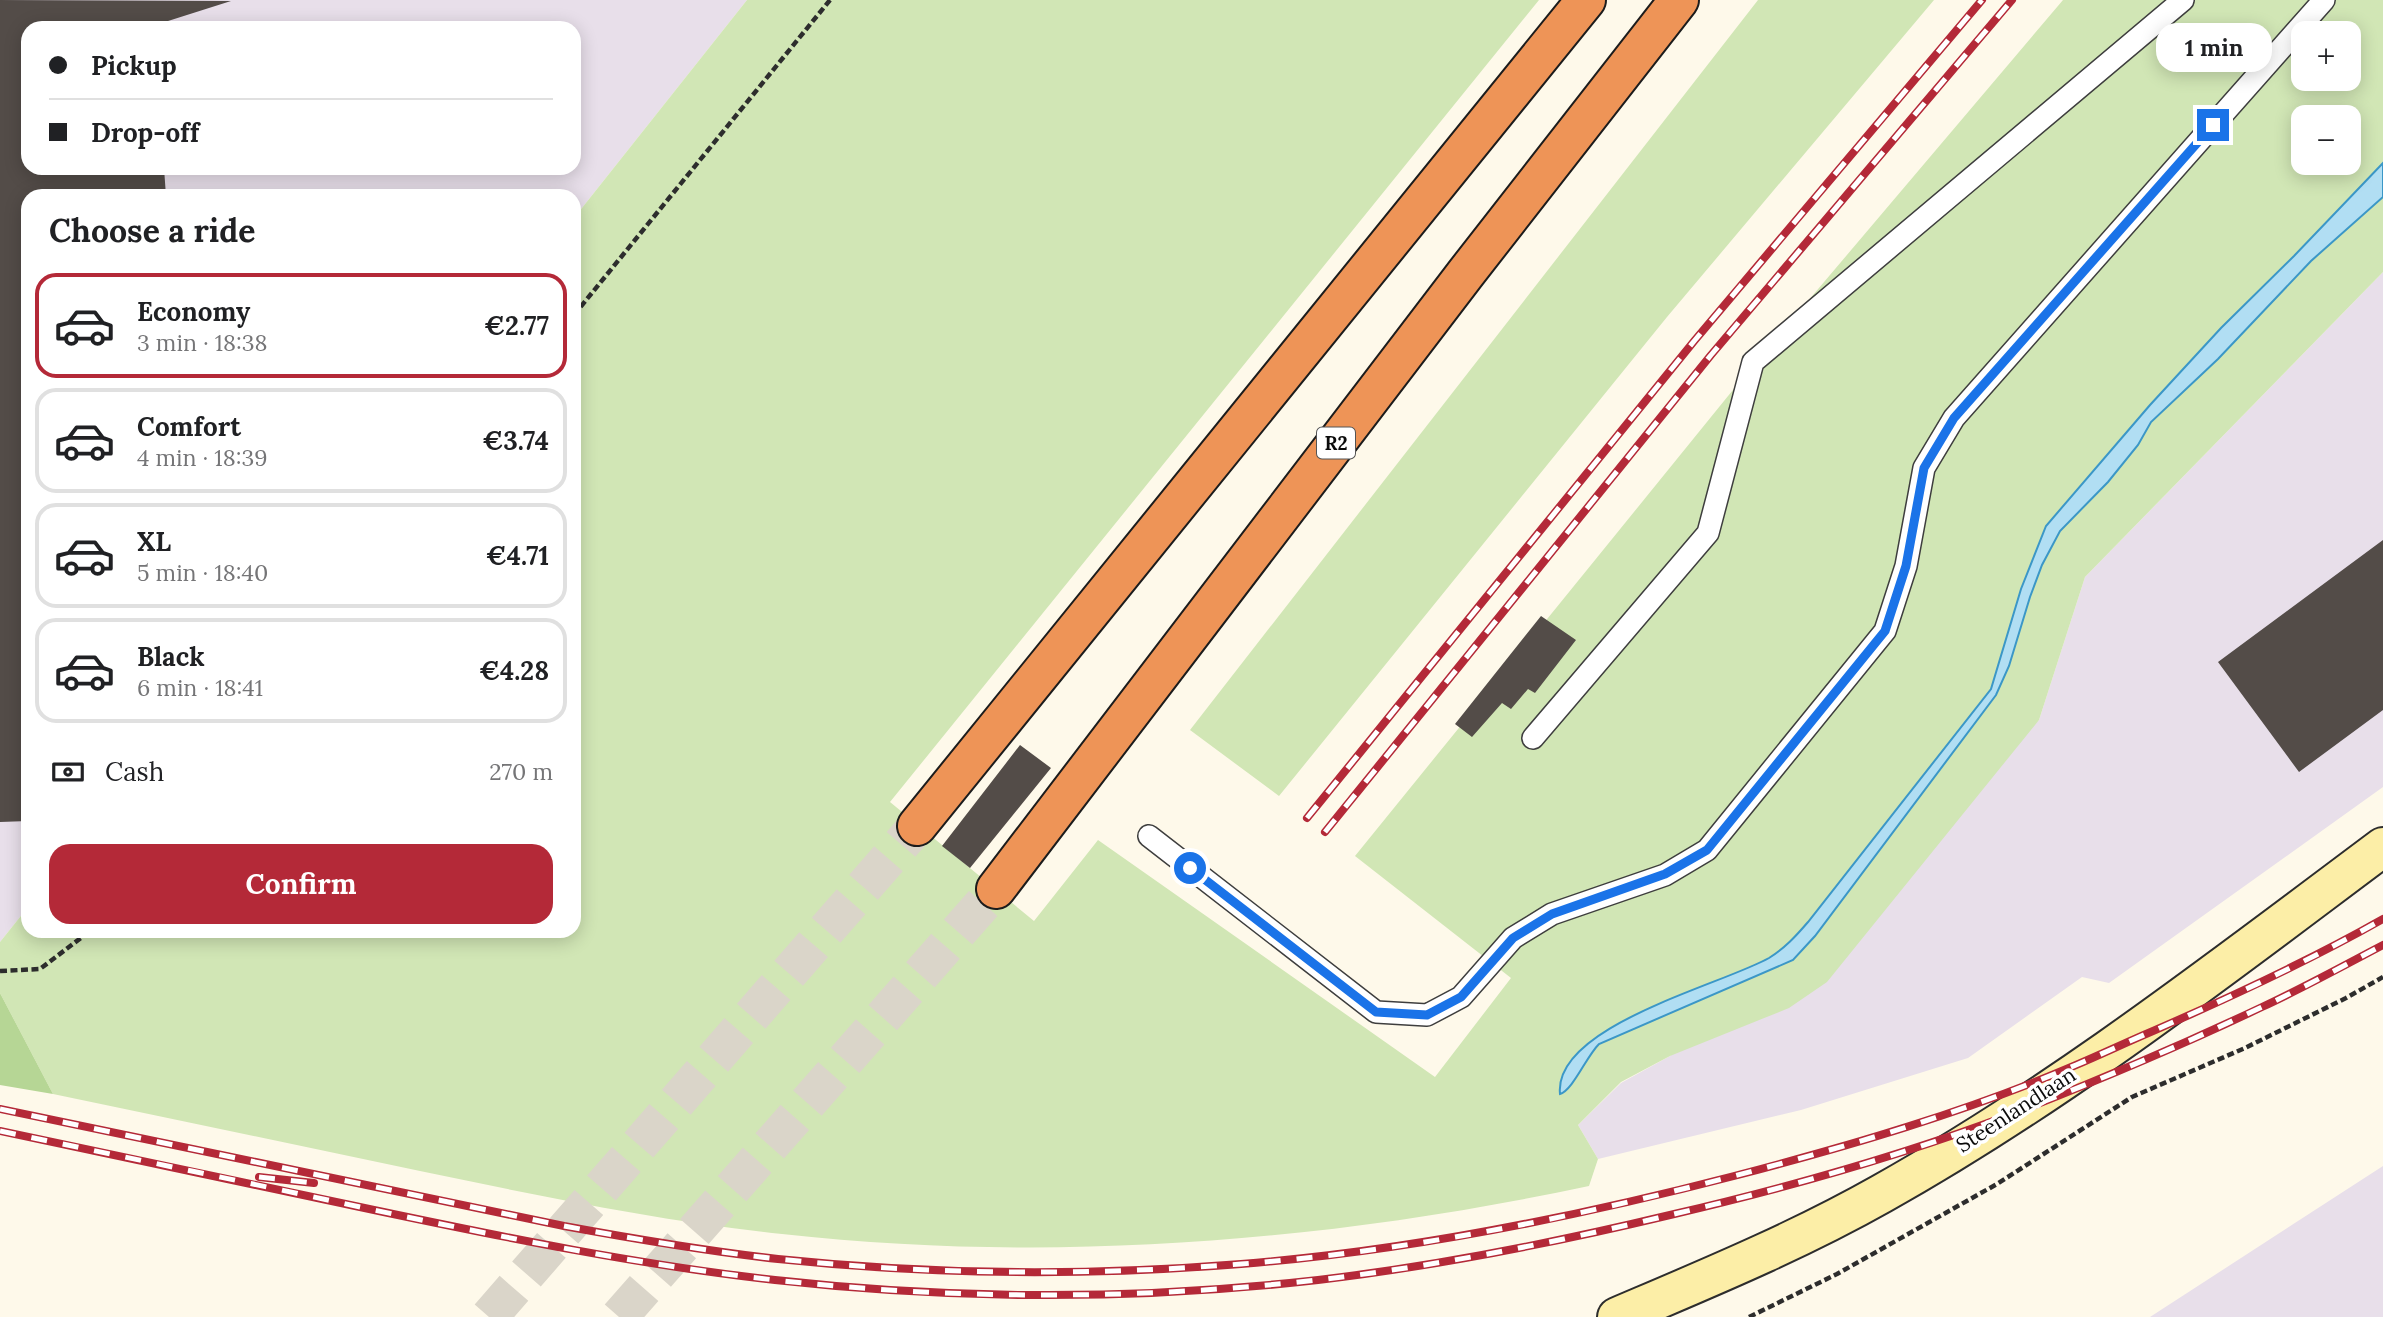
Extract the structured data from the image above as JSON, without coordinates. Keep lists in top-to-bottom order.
{
  "streets": {
    "highway": ["R2"],
    "main road": ["Steenlandlaan"]
  },
  "page": {
    "map_buttons": ["+", "−"],
    "banner": ["Pickup", "Drop-off"],
    "bubble": "1 min",
    "heading": "Choose a ride",
    "list": [
      {
        "name": "Economy",
        "note": "3 min · 18:38",
        "value": "€2.77"
      },
      {
        "name": "Comfort",
        "note": "4 min · 18:39",
        "value": "€3.74"
      },
      {
        "name": "XL",
        "note": "5 min · 18:40",
        "value": "€4.71"
      },
      {
        "name": "Black",
        "note": "6 min · 18:41",
        "value": "€4.28"
      }
    ],
    "pay": ["Cash", "270 m"],
    "buttons": "Confirm"
  }
}
